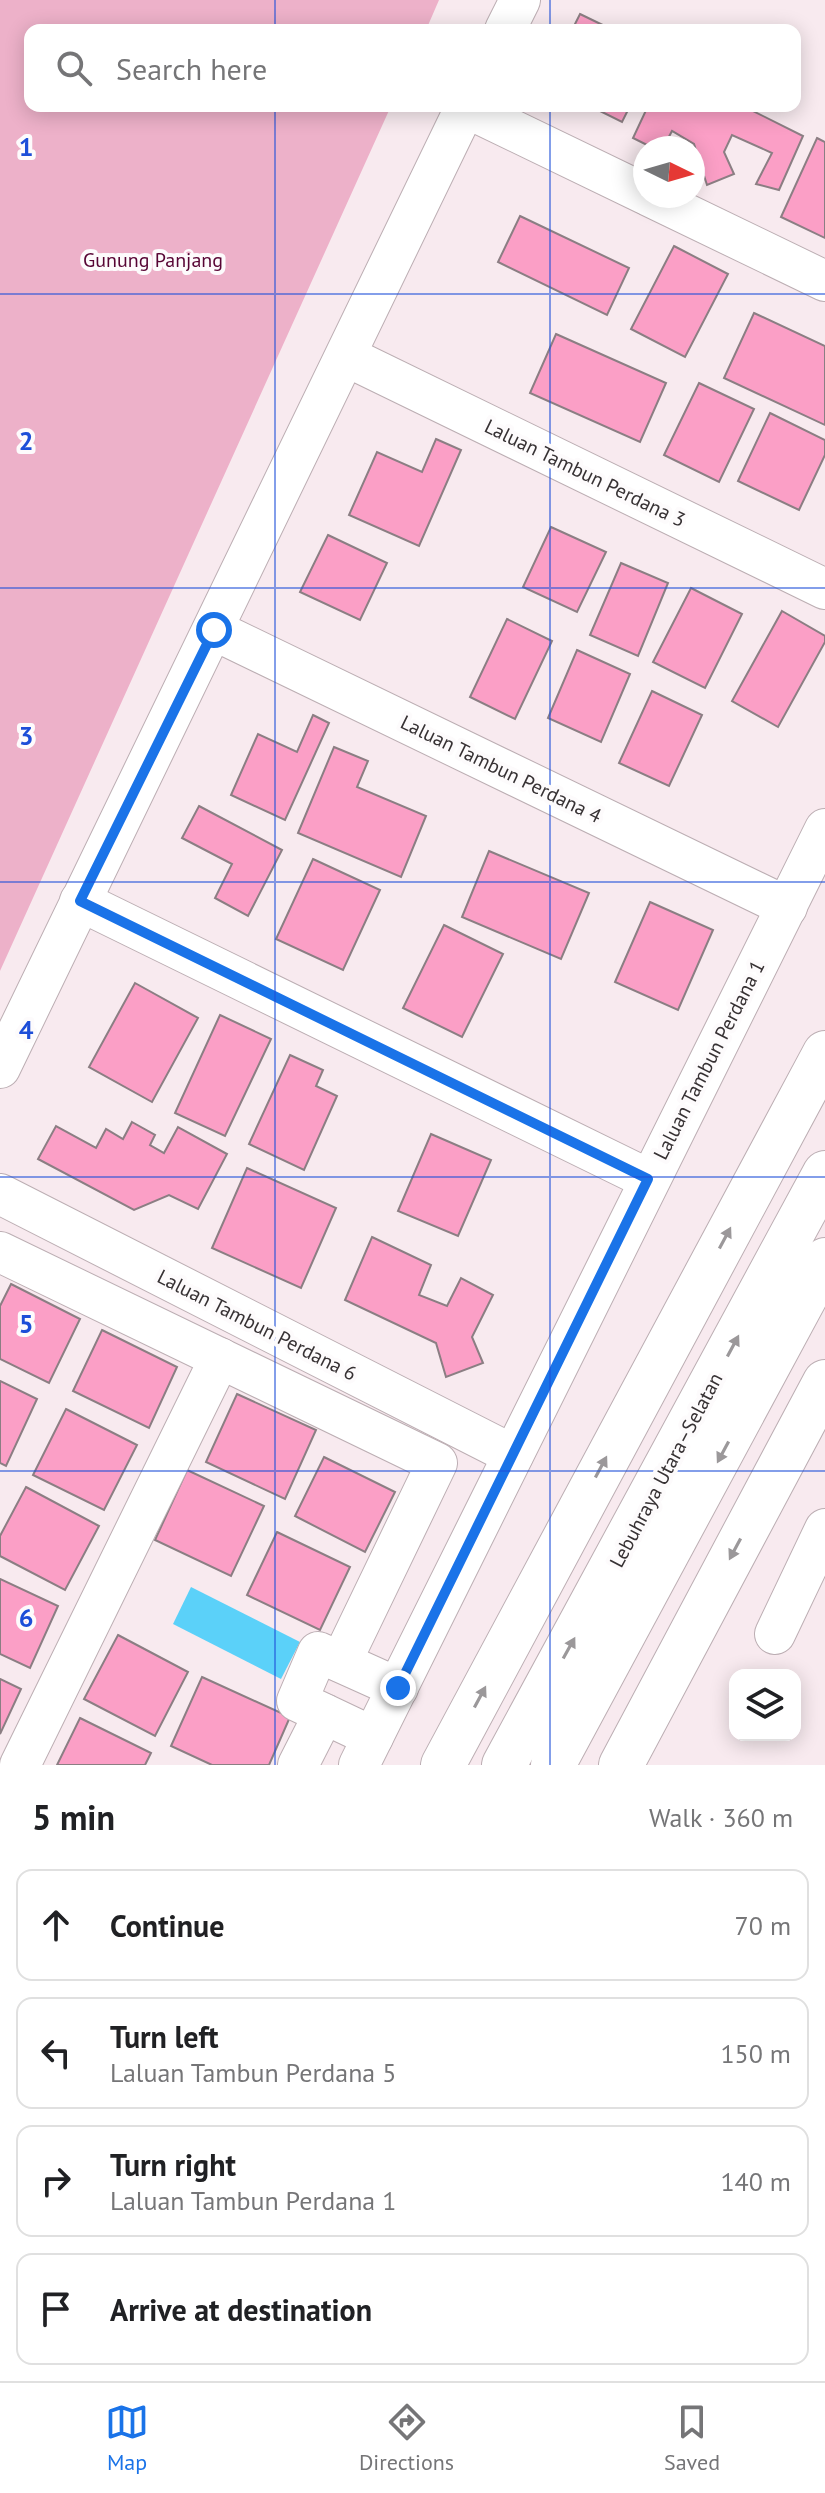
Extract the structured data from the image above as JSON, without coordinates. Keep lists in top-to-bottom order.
{
  "streets": {
    "main road": ["Lebuhraya Utara–Selatan"],
    "street": [
      "Laluan Tambun Perdana 3",
      "Laluan Tambun Perdana 4",
      "Laluan Tambun Perdana 1",
      "Laluan Tambun Perdana 6"
    ]
  },
  "crossings": [
    ["Laluan Tambun Perdana 4", "Laluan Tambun Perdana 1"],
    ["Laluan Tambun Perdana 1", "Laluan Tambun Perdana 6"]
  ],
  "parks": ["Gunung Panjang"],
  "north": "right",
  "page": {
    "search": "Search here",
    "heading": ["5 min", "Walk · 360 m"],
    "list": [
      ["Continue", "70 m"],
      ["Turn left", "Laluan Tambun Perdana 5", "150 m"],
      ["Turn right", "Laluan Tambun Perdana 1", "140 m"],
      "Arrive at destination"
    ],
    "nav": ["Map", "Directions", "Saved"]
  },
  "grid": {
    "rows": [
      "1",
      "2",
      "3",
      "4",
      "5",
      "6"
    ]
  }
}
